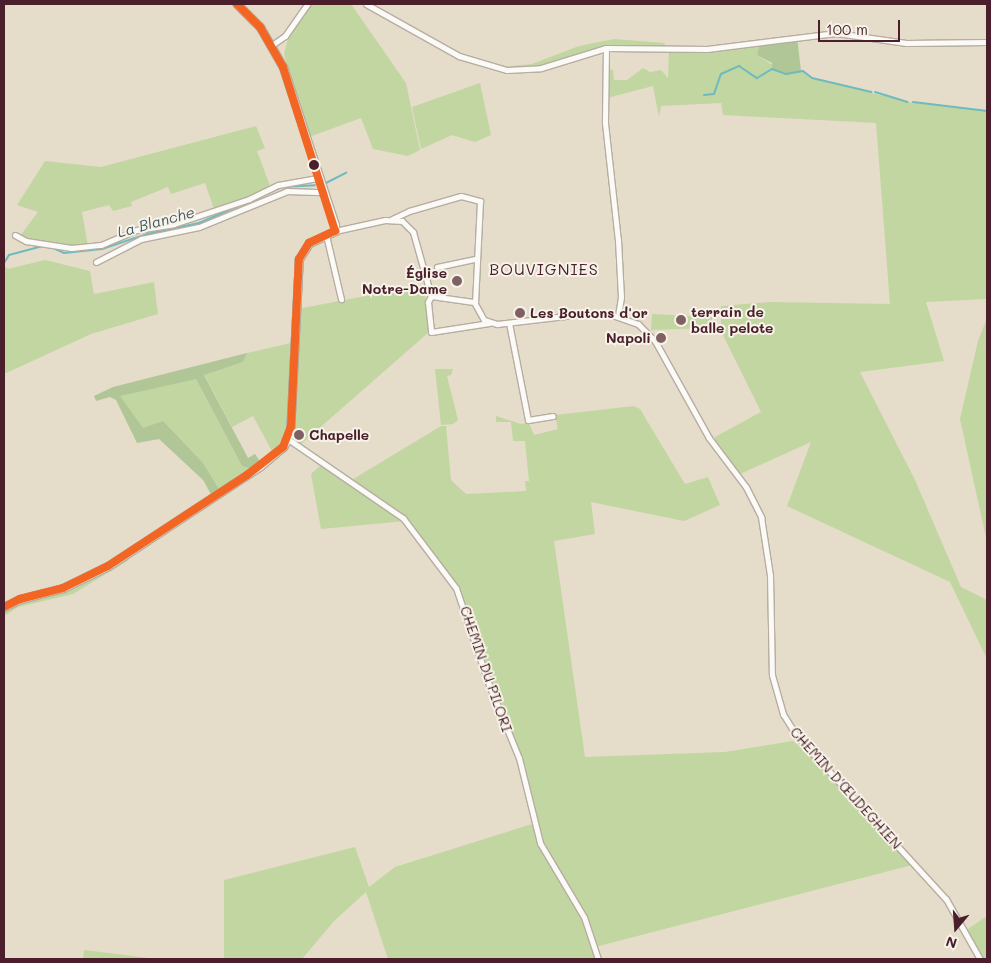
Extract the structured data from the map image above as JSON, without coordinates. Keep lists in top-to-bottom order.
{
  "streets": {
    "street": ["CHEMIN DU PILORI", "CHEMIN D'ŒUDEGHIEN"]
  },
  "districts": ["BOUVIGNIES"],
  "water": ["La Blanche"],
  "places": [
    "Église Notre-Dame",
    "Les Boutons d'or",
    "terrain de balle pelote",
    "Napoli",
    "Chapelle"
  ],
  "scale_bar": "100 m",
  "north": "bottom"
}
